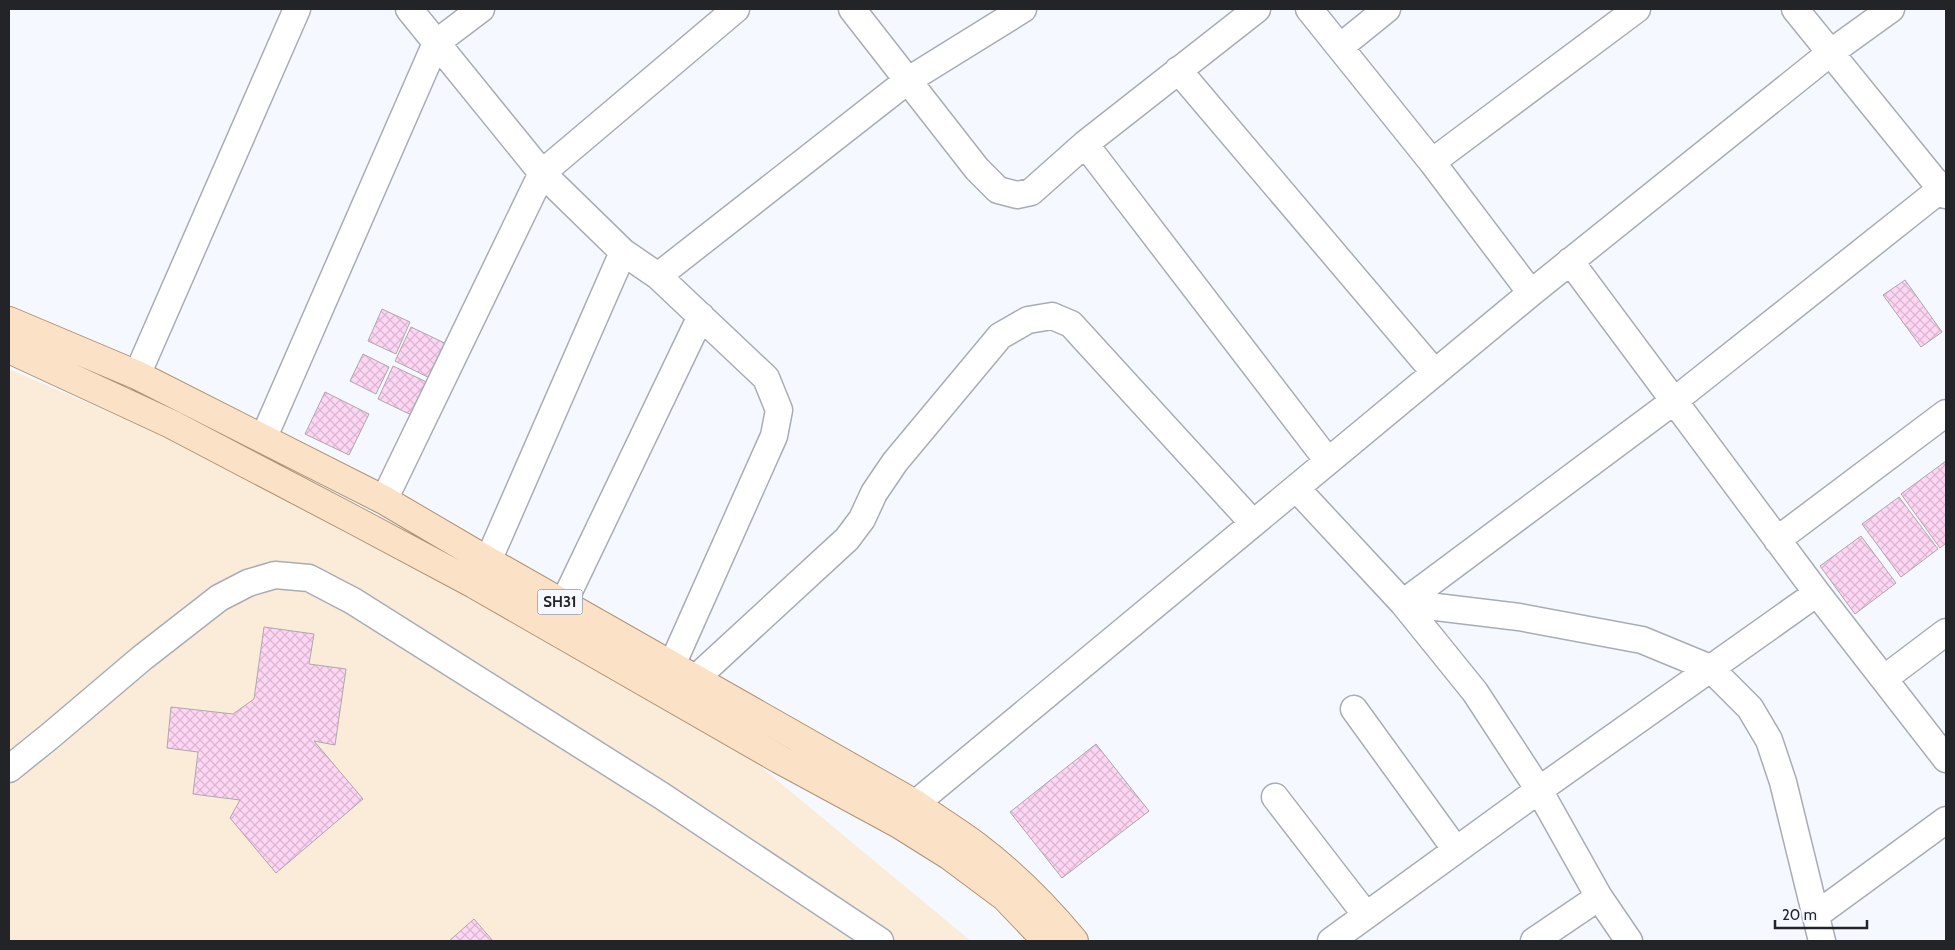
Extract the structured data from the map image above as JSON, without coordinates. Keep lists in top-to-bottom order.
{
  "streets": {
    "main road": ["SH31"]
  },
  "scale_bar": "20 m"
}
